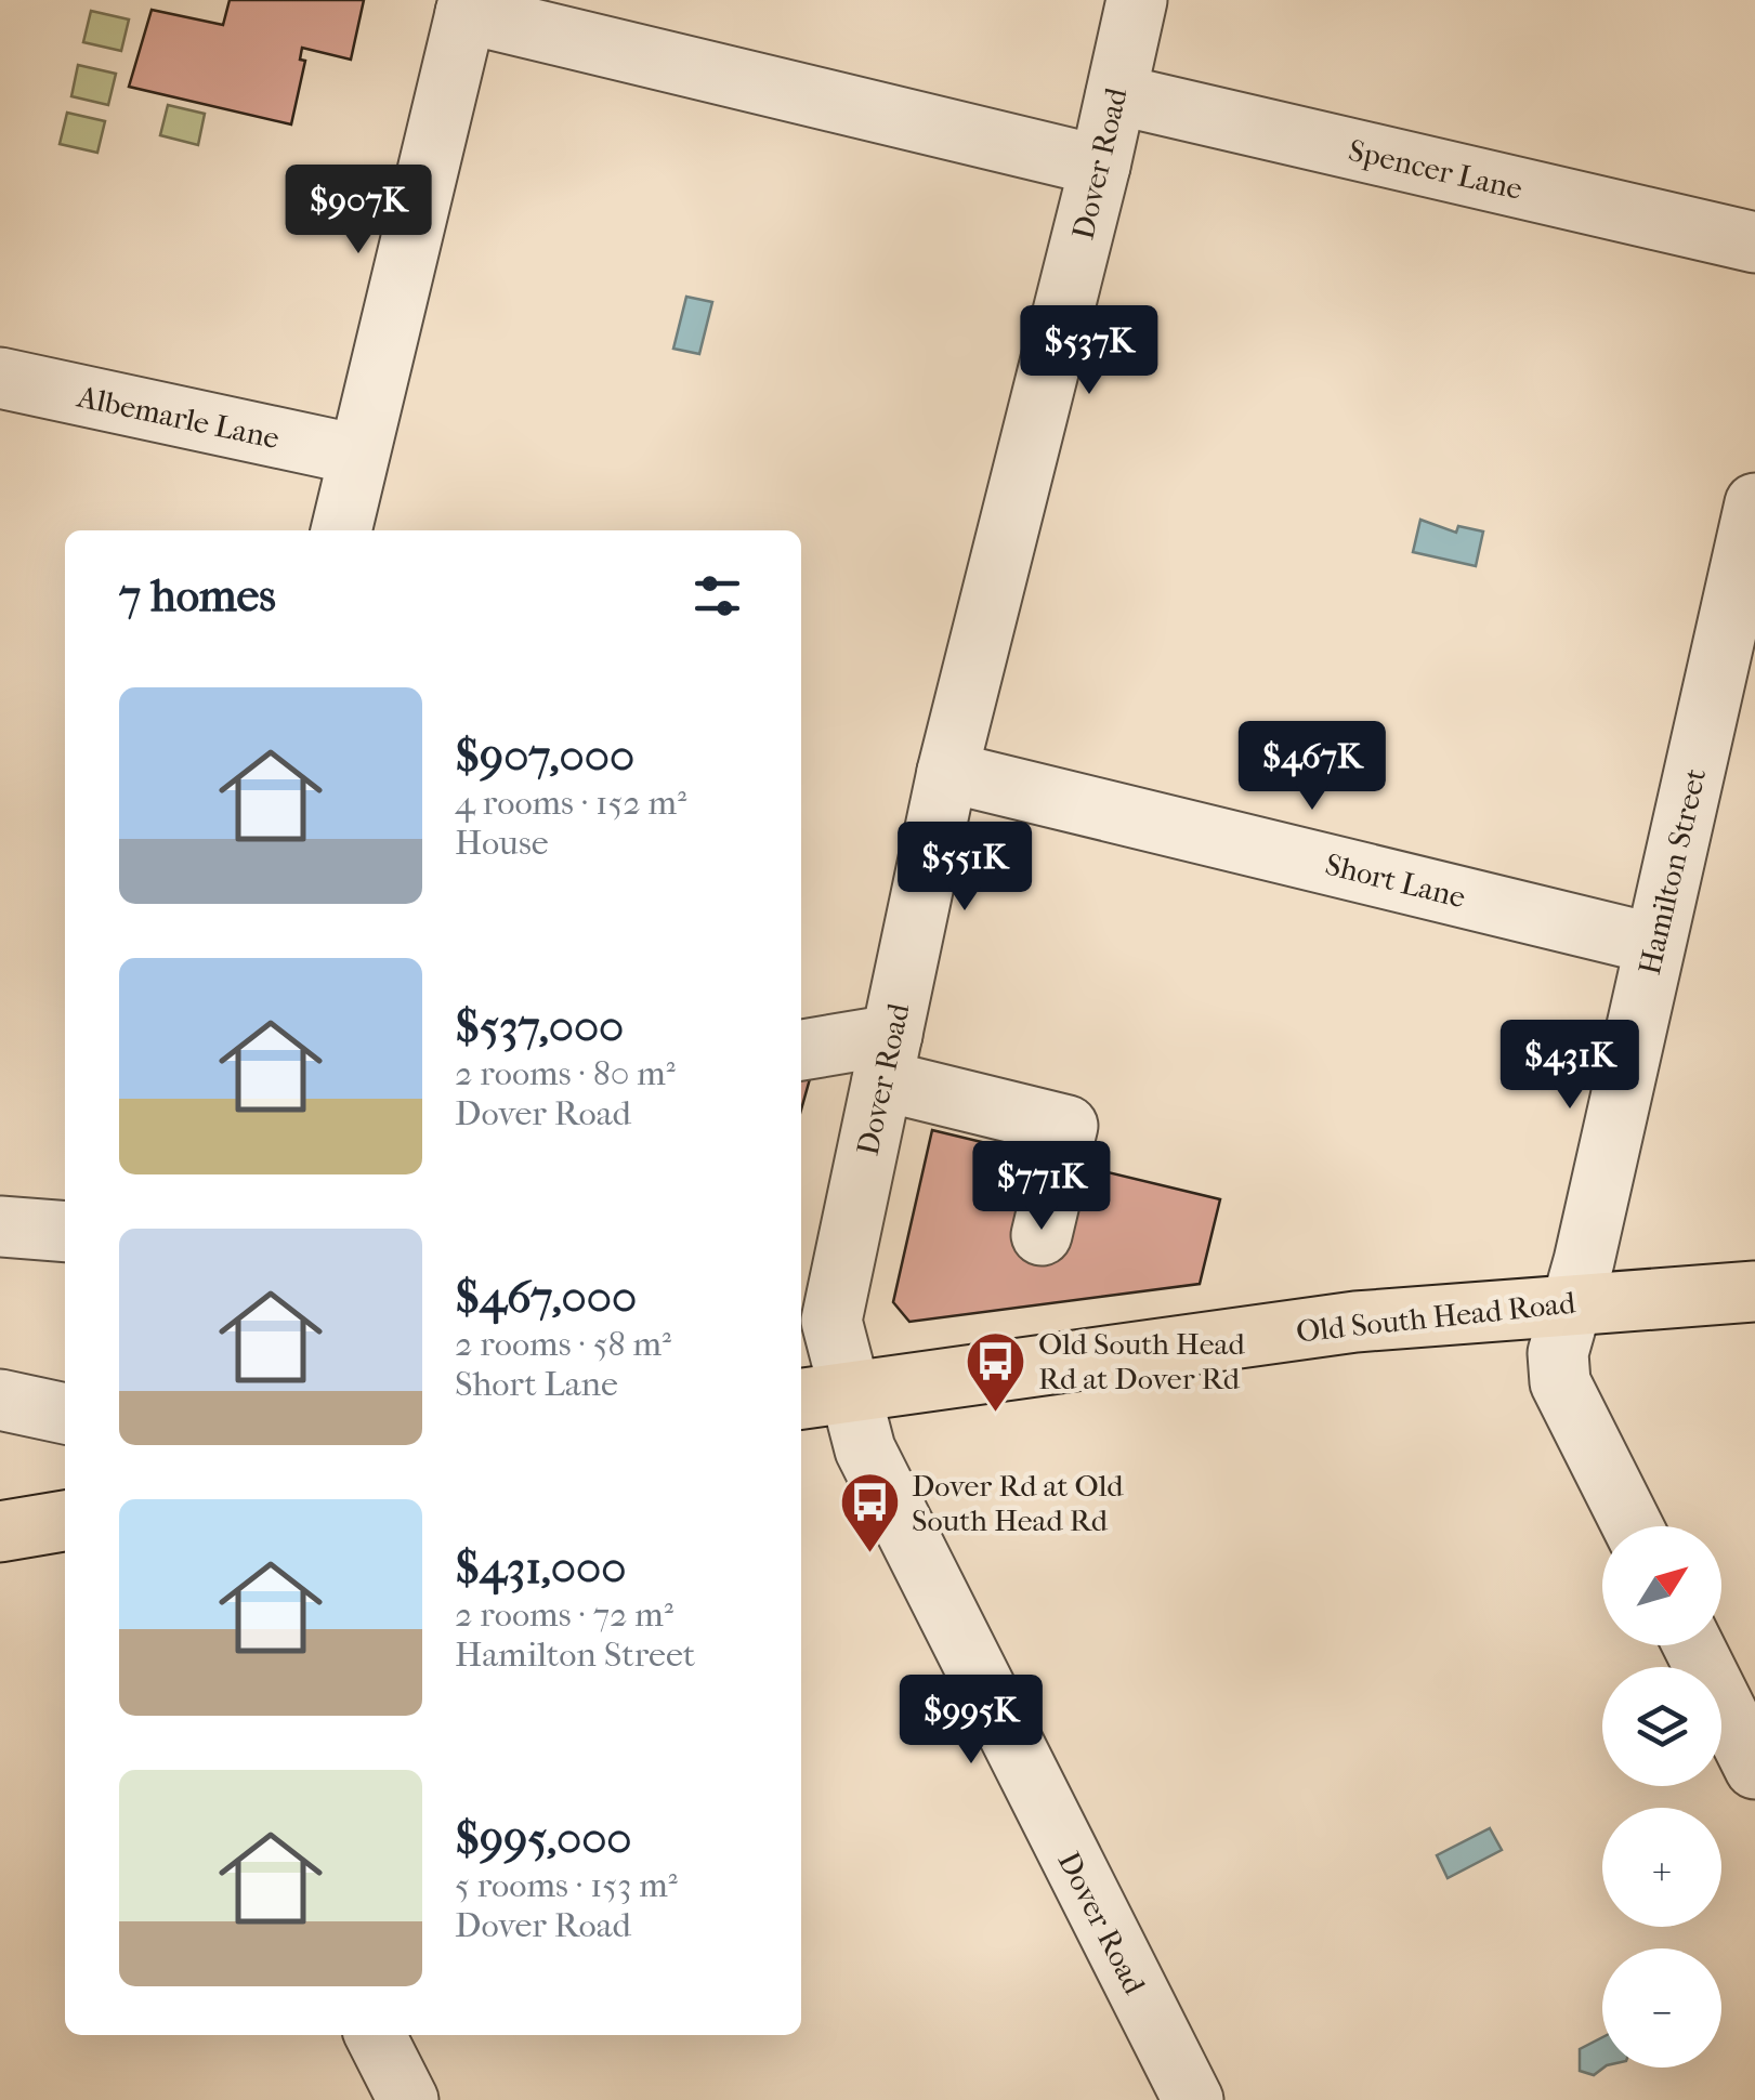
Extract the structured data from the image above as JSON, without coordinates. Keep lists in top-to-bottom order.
{
  "streets": {
    "main road": ["Old South Head Road"],
    "street": [
      "Dover Road",
      "Spencer Lane",
      "Albemarle Lane",
      "Hamilton Street",
      "Short Lane"
    ]
  },
  "crossings": [
    ["Dover Road", "Spencer Lane"],
    ["Dover Road", "Short Lane"],
    ["Dover Road", "Old South Head Road"],
    ["Hamilton Street", "Short Lane"],
    ["Hamilton Street", "Old South Head Road"]
  ],
  "places": {
    "bus stop": ["Old South Head Rd at Dover Rd", "Dover Rd at Old South Head Rd"]
  },
  "north": "top right",
  "page": {
    "price": [
      "$907K",
      "$537K",
      "$467K",
      "$551K",
      "$431K",
      "$771K",
      "$995K"
    ],
    "heading": "7 homes",
    "list": [
      {
        "name": "$907,000",
        "note": "4 rooms · 152 m² · House"
      },
      {
        "name": "$537,000",
        "note": "2 rooms · 80 m² · Dover Road"
      },
      {
        "name": "$467,000",
        "note": "2 rooms · 58 m² · Short Lane"
      },
      {
        "name": "$431,000",
        "note": "2 rooms · 72 m² · Hamilton Street"
      },
      {
        "name": "$995,000",
        "note": "5 rooms · 153 m² · Dover Road"
      }
    ],
    "map_buttons": ["+", "−"]
  }
}
